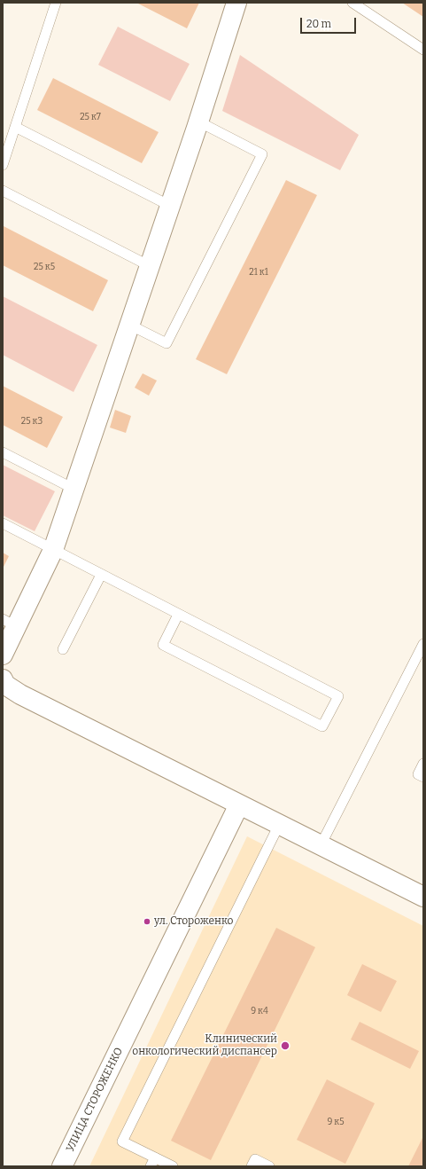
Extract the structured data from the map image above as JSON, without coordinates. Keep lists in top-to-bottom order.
{
  "streets": {
    "street": ["УЛИЦА СТОРОЖЕНКО"]
  },
  "places": ["ул. Стороженко", "Клинический онкологический диспансер"],
  "house_numbers": [
    "25 к7",
    "25 к5",
    "21 к1",
    "25 к3",
    "9 к4",
    "9 к5"
  ],
  "scale_bar": "20 m"
}
